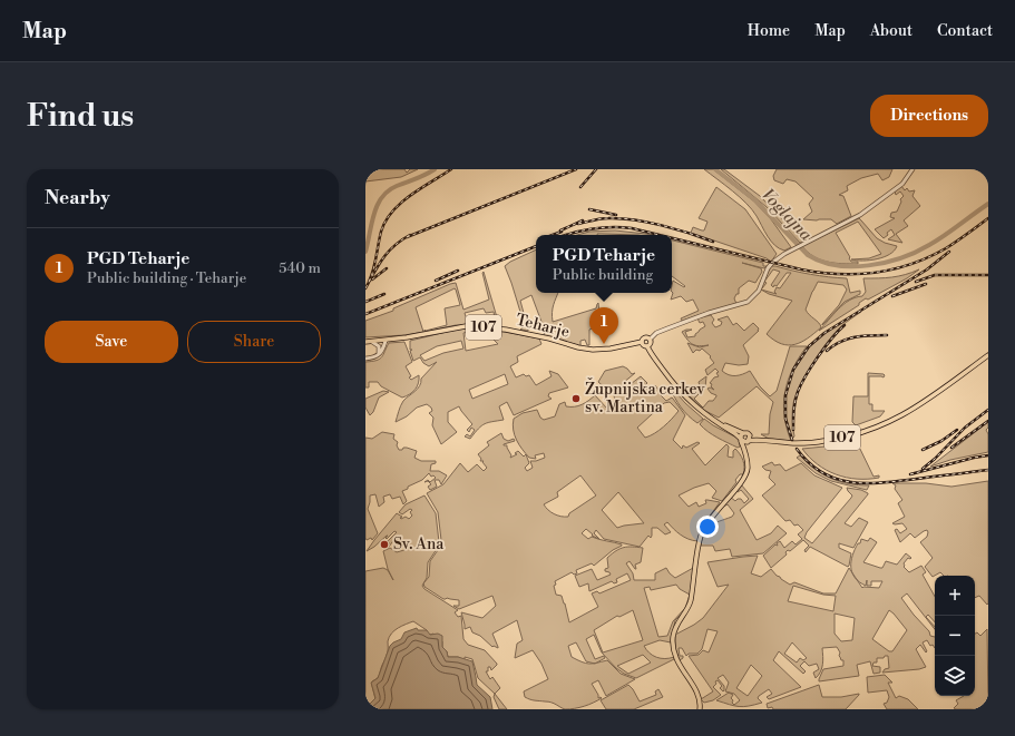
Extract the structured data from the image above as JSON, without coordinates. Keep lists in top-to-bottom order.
{
  "streets": {
    "main road": ["Teharje", "107"]
  },
  "crossings": [
    ["Teharje", "107"]
  ],
  "water": ["Voglajna"],
  "places": ["Župnijska cerkev sv. Martina", "Sv. Ana"],
  "page": {
    "header": "Map",
    "nav": [
      "Home",
      "Map",
      "About",
      "Contact"
    ],
    "buttons": [
      "Directions",
      ["Save", "Share"]
    ],
    "title": "Find us",
    "heading": "Nearby",
    "list": [
      {
        "mark": "1",
        "name": "PGD Teharje",
        "note": "Public building · Teharje",
        "value": "540 m"
      }
    ],
    "popup": ["PGD Teharje", "Public building"],
    "pins": "1",
    "map_buttons": ["+", "−"]
  }
}
